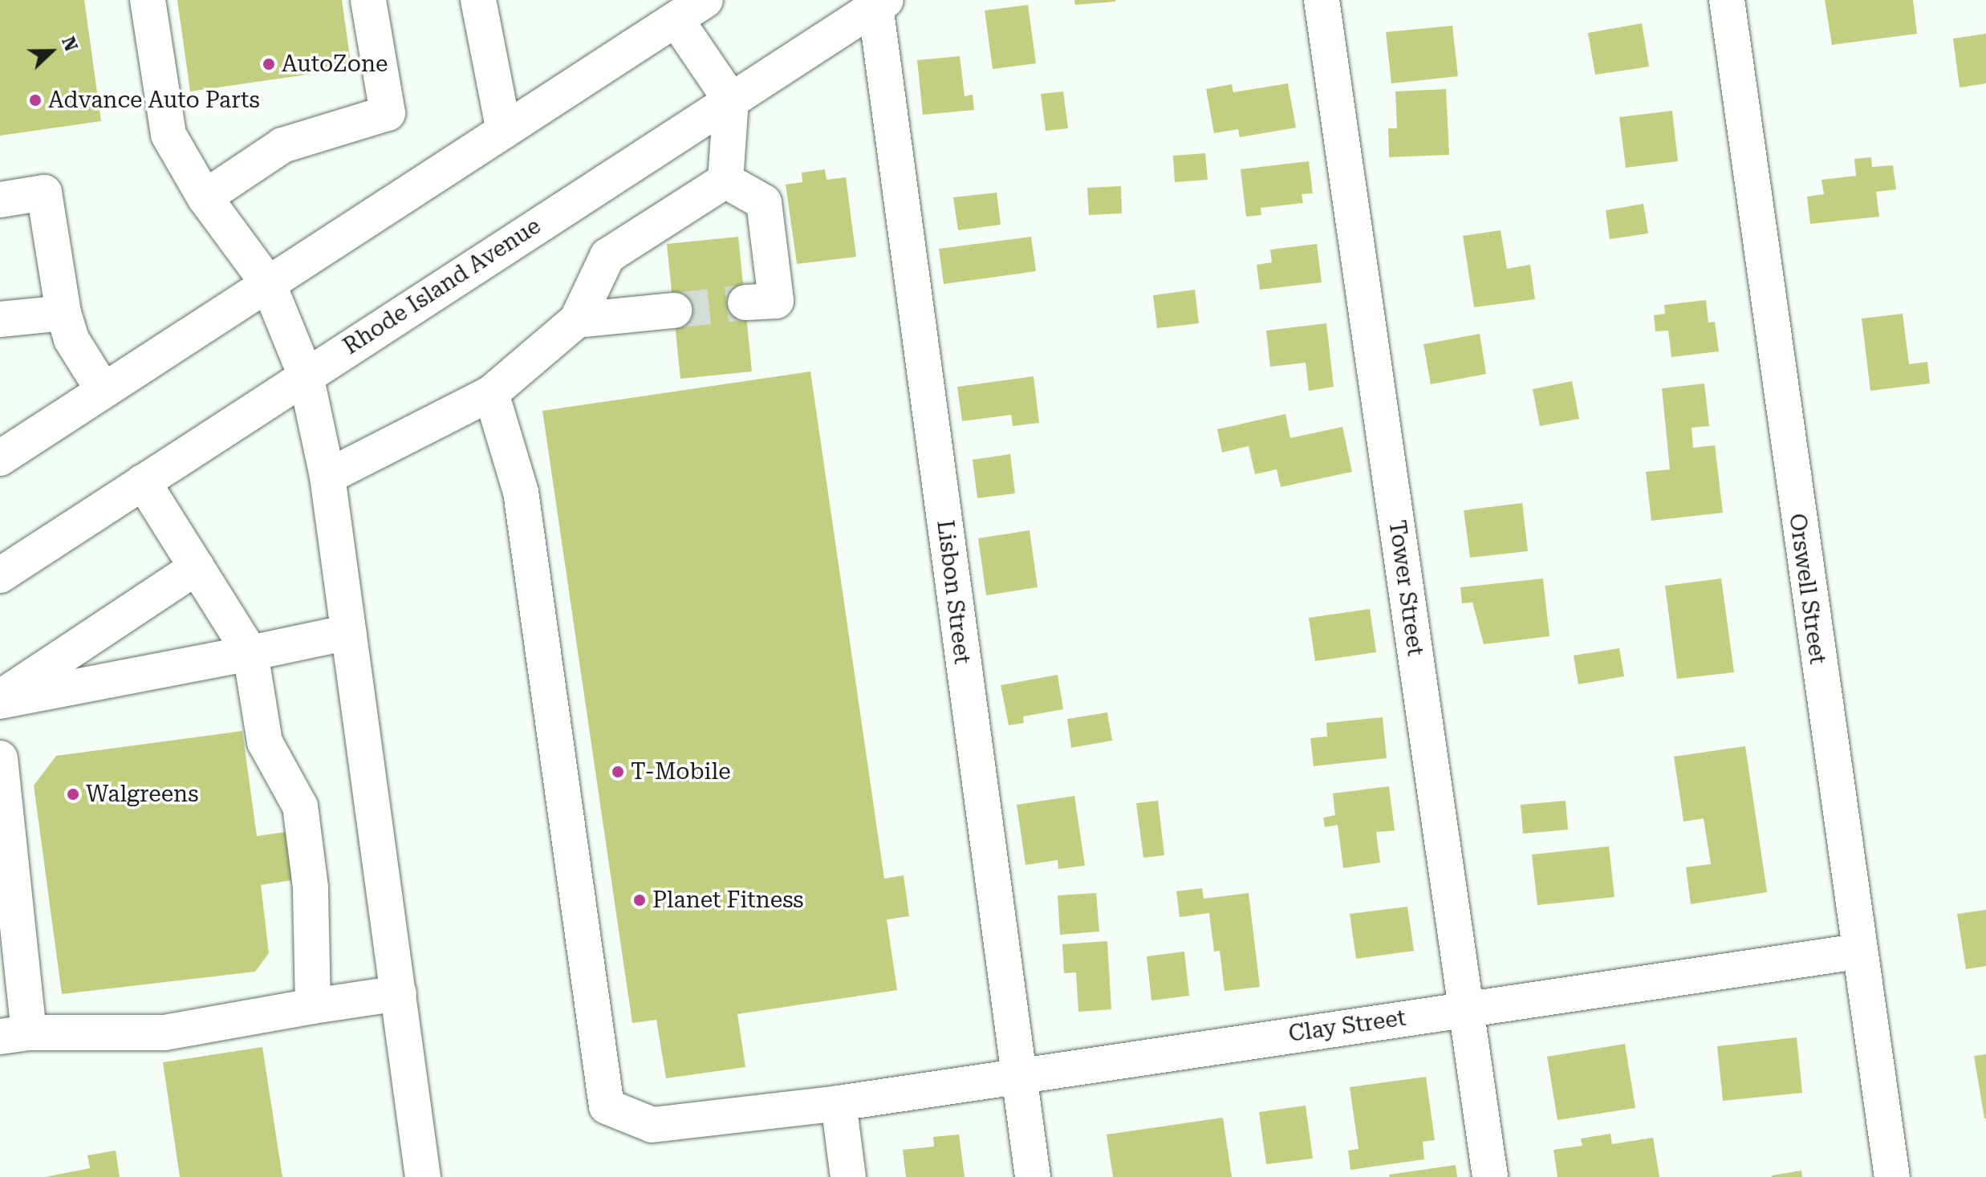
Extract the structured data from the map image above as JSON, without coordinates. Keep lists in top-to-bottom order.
{
  "streets": {
    "street": [
      "Rhode Island Avenue",
      "Tower Street",
      "Orswell Street",
      "Lisbon Street",
      "Clay Street"
    ]
  },
  "crossings": [
    ["Rhode Island Avenue", "Lisbon Street"],
    ["Tower Street", "Clay Street"],
    ["Orswell Street", "Clay Street"],
    ["Lisbon Street", "Clay Street"]
  ],
  "places": [
    "AutoZone",
    "Advance Auto Parts",
    "T-Mobile",
    "Walgreens",
    "Planet Fitness"
  ],
  "north": "right"
}
